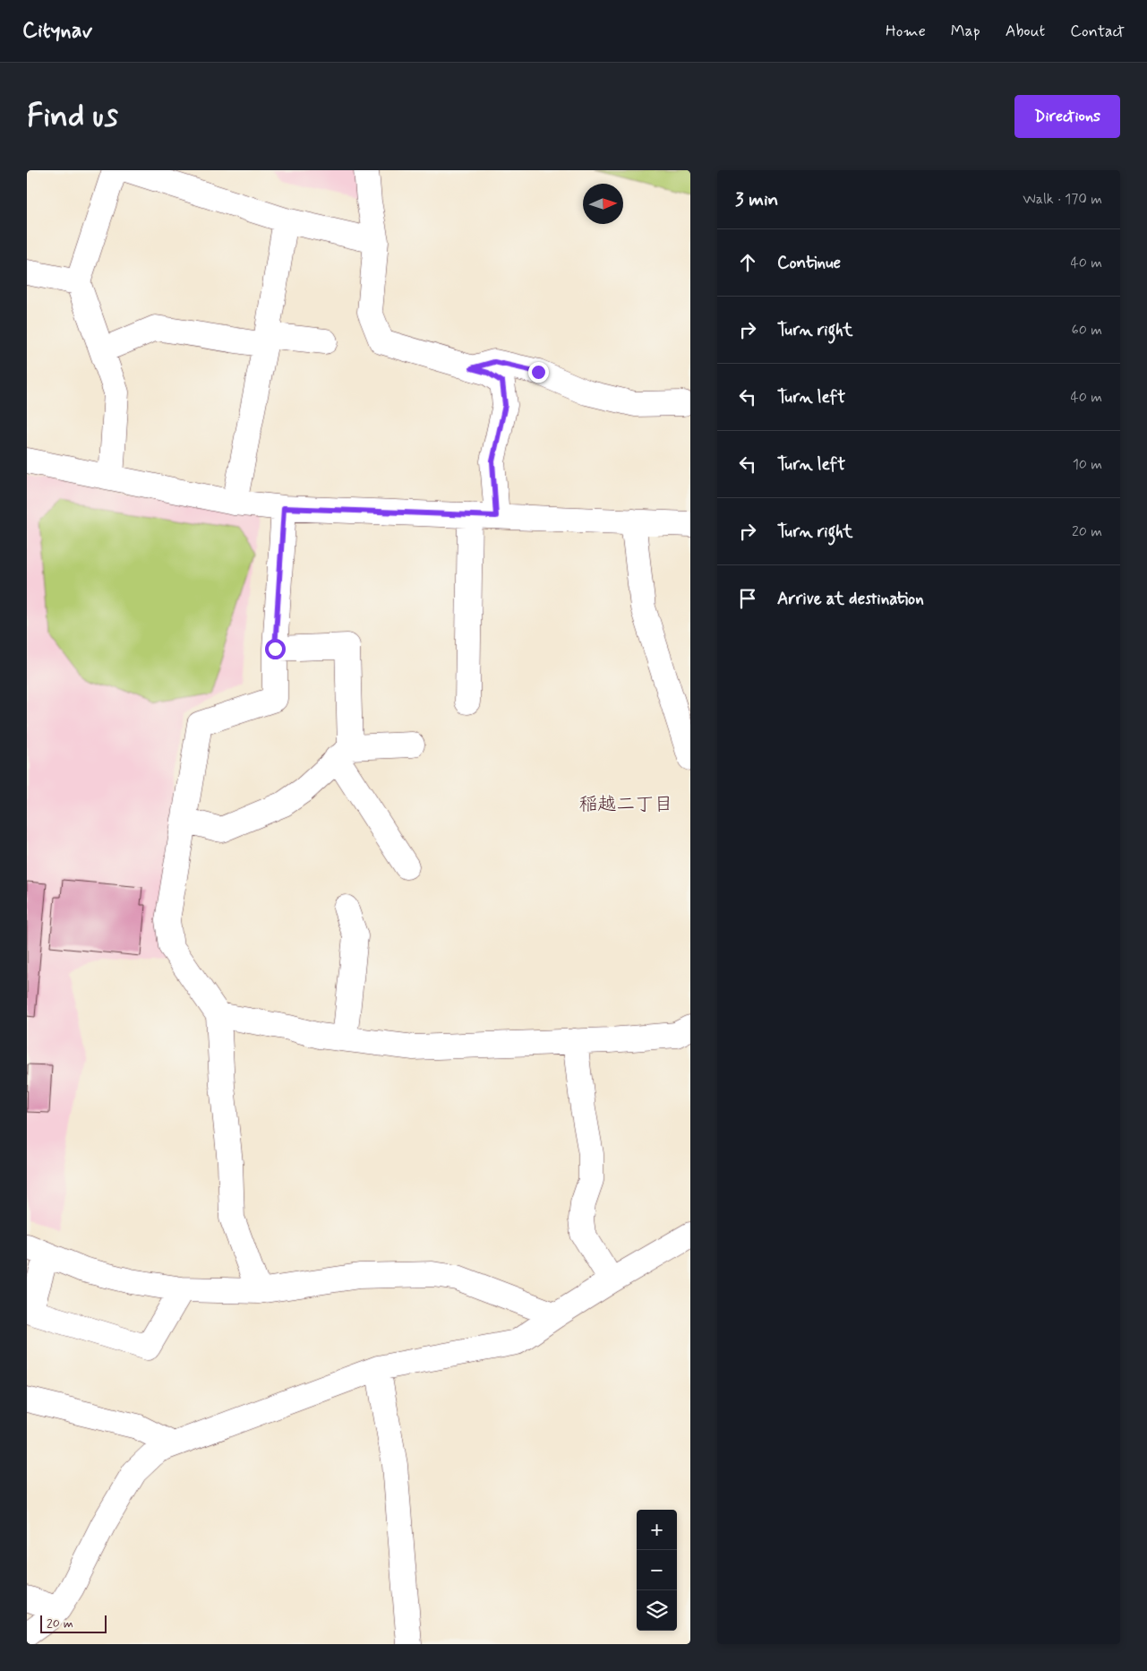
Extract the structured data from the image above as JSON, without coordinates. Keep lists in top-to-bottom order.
{
  "districts": ["稲越二丁目"],
  "scale_bar": "20 m",
  "north": "right",
  "page": {
    "header": "Citynav",
    "nav": [
      "Home",
      "Map",
      "About",
      "Contact"
    ],
    "buttons": "Directions",
    "title": "Find us",
    "heading": ["3 min", "Walk · 170 m"],
    "list": [
      ["Continue", "40 m"],
      ["Turn right", "60 m"],
      ["Turn left", "40 m"],
      ["Turn left", "10 m"],
      ["Turn right", "20 m"],
      "Arrive at destination"
    ],
    "map_buttons": ["+", "−"],
    "scale": "20 m"
  }
}
